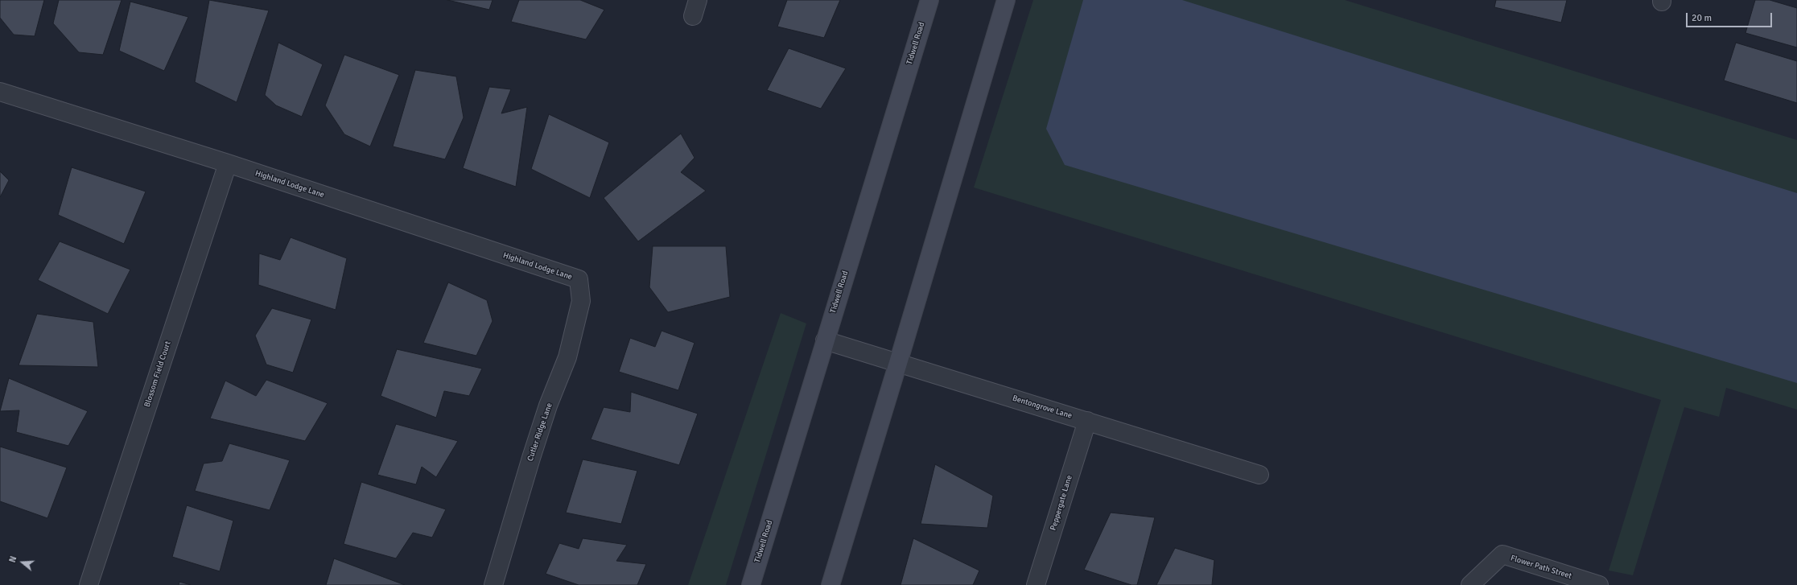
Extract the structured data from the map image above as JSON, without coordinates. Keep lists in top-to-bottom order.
{
  "streets": {
    "main road": ["Tidwell Road"],
    "street": [
      "Highland Lodge Lane",
      "Blossom Field Court",
      "Bentongrove Lane",
      "Cutler Ridge Lane",
      "Peppergate Lane",
      "Flower Path Street"
    ]
  },
  "crossings": [
    ["Tidwell Road", "Bentongrove Lane"],
    ["Highland Lodge Lane", "Blossom Field Court"],
    ["Highland Lodge Lane", "Cutler Ridge Lane"],
    ["Bentongrove Lane", "Peppergate Lane"]
  ],
  "scale_bar": "20 m",
  "north": "left"
}
